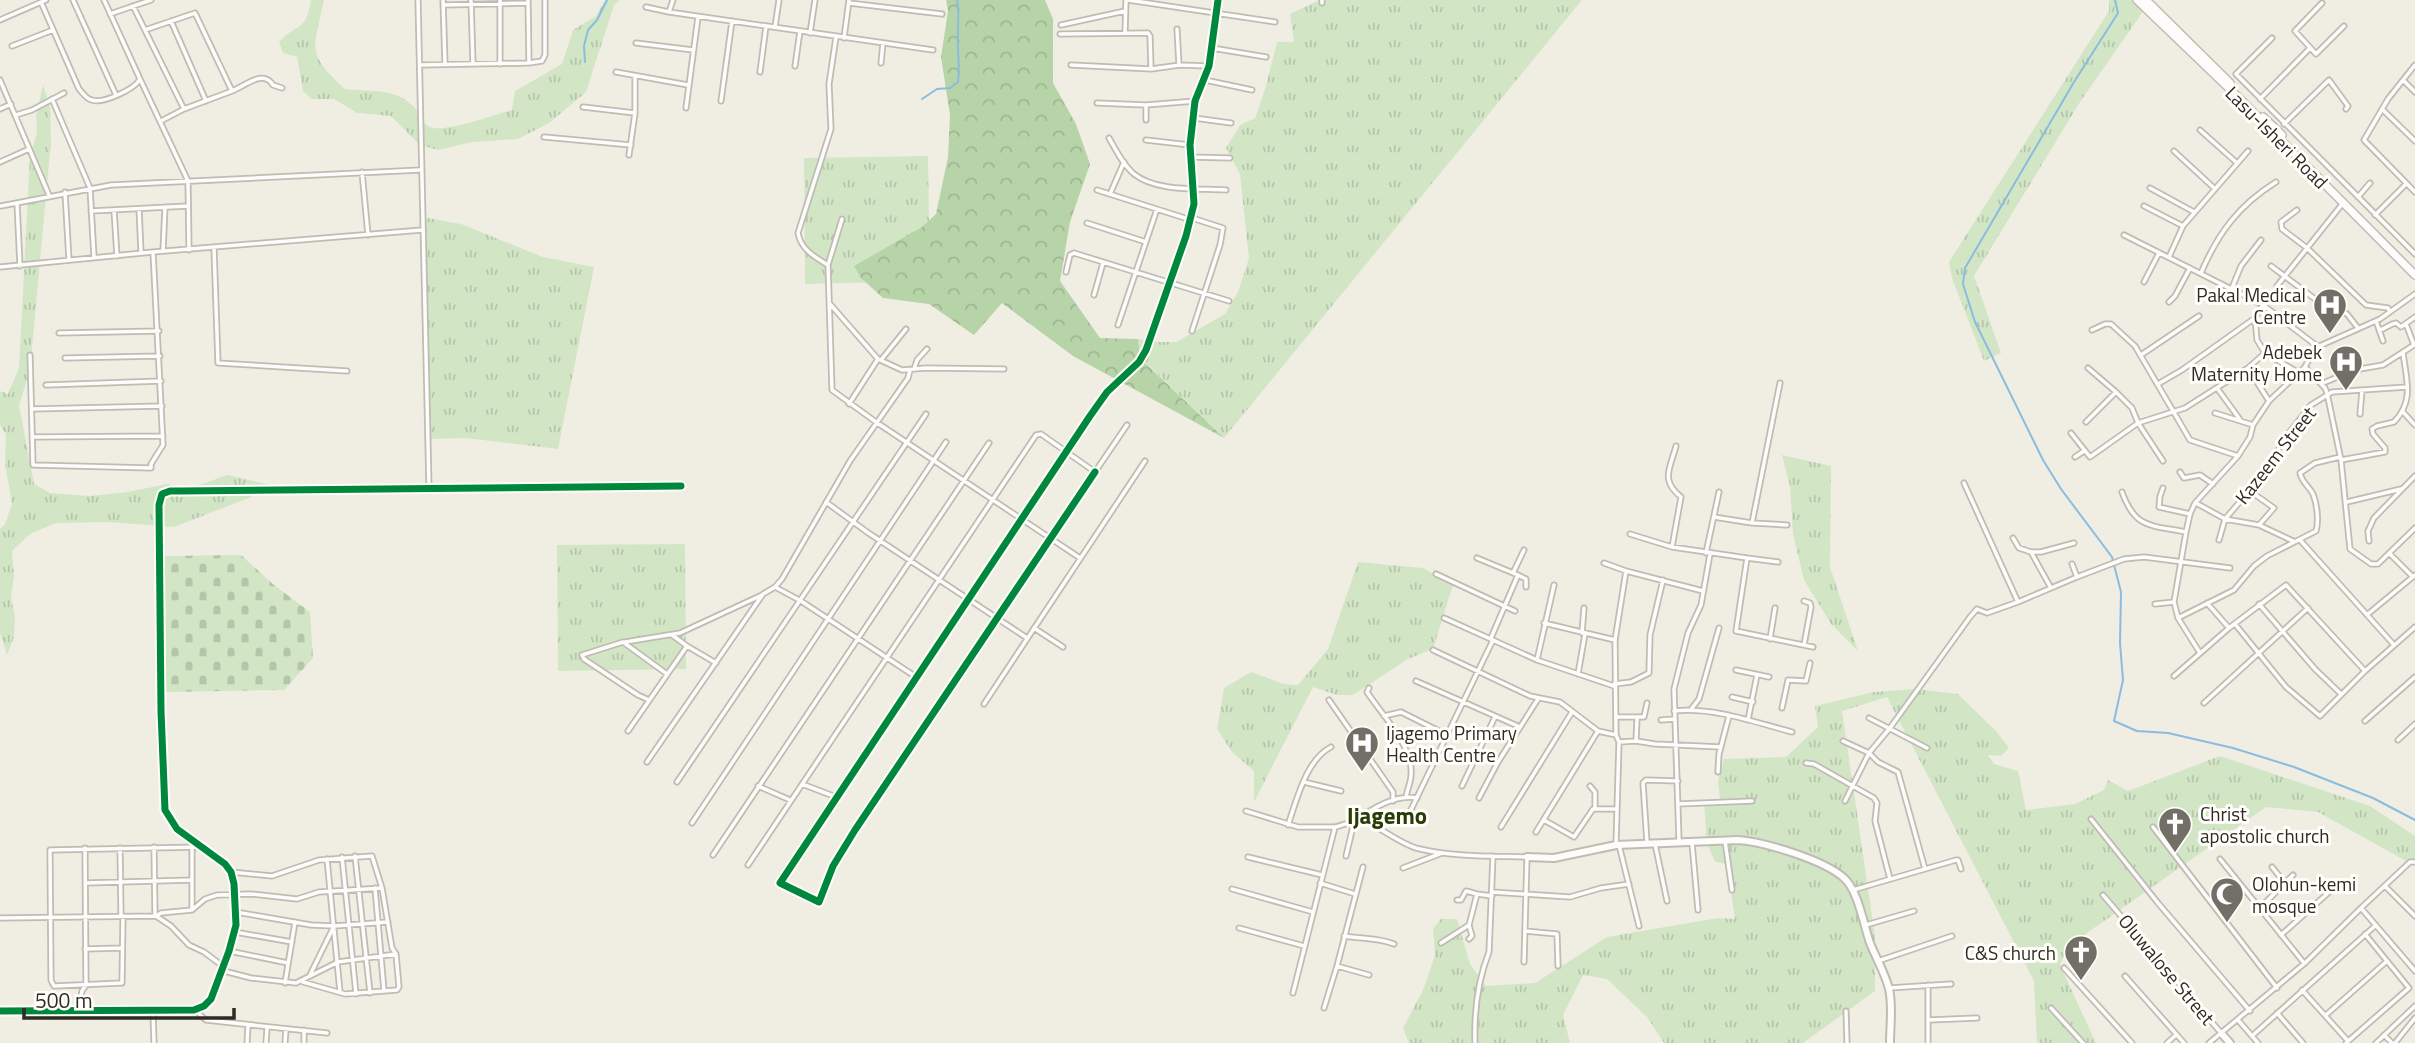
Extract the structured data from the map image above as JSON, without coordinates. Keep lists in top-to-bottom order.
{
  "streets": {
    "main road": ["Lasu-Isheri Road"],
    "street": ["Kazeem Street", "Oluwalose Street"]
  },
  "districts": ["Ijagemo"],
  "places": {
    "hospital": ["Pakal Medical Centre", "Adebek Maternity Home", "Ijagemo Primary Health Centre"],
    "church": ["Christ apostolic church", "C&S church"],
    "mosque": ["Olohun-kemi mosque"]
  },
  "scale_bar": "500 m"
}
